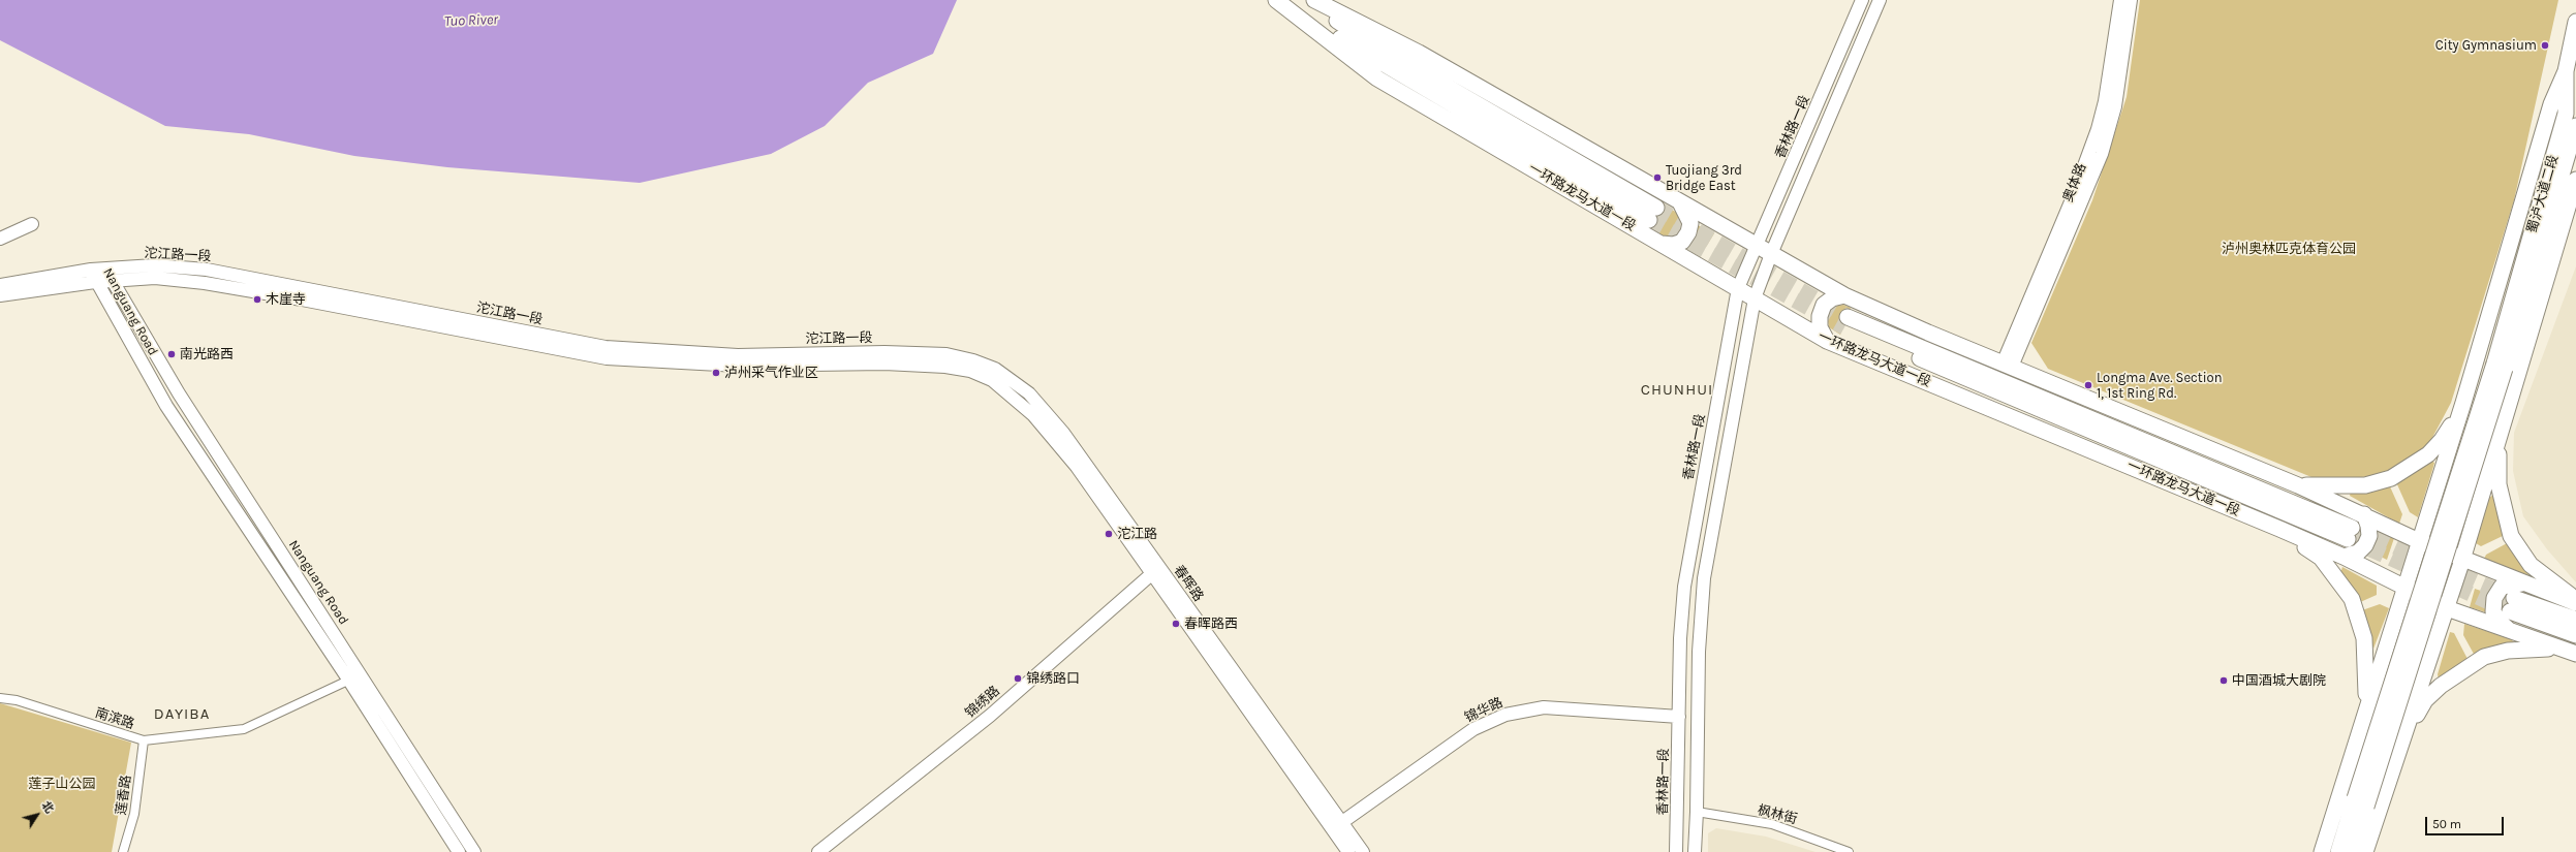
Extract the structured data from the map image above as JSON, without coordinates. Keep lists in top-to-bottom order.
{
  "streets": {
    "highway": ["蜀泸大道二段", "一环路龙马大道一段"],
    "street": [
      "香林路一段",
      "奥体路",
      "沱江路一段",
      "Nanguang Road",
      "春晖路",
      "锦绣路",
      "锦华路",
      "南滨路",
      "莲香路",
      "枫林街"
    ]
  },
  "crossings": [
    ["香林路一段", "一环路龙马大道一段"],
    ["香林路一段", "锦华路"],
    ["香林路一段", "枫林街"],
    ["沱江路一段", "Nanguang Road"],
    ["沱江路一段", "春晖路"],
    ["Nanguang Road", "南滨路"],
    ["春晖路", "锦绣路"],
    ["春晖路", "锦华路"],
    ["南滨路", "莲香路"]
  ],
  "districts": ["CHUNHUI", "DAYIBA"],
  "water": ["Tuo River"],
  "parks": ["泸州奥林匹克体育公园", "莲子山公园"],
  "places": [
    "City Gymnasium",
    "Tuojiang 3rd Bridge East",
    "木崖寺",
    "南光路西",
    "泸州采气作业区",
    "Longma Ave. Section 1, 1st Ring Rd.",
    "沱江路",
    "春晖路西",
    "锦绣路口",
    "中国酒城大剧院"
  ],
  "scale_bar": "50 m",
  "north": "top right"
}
